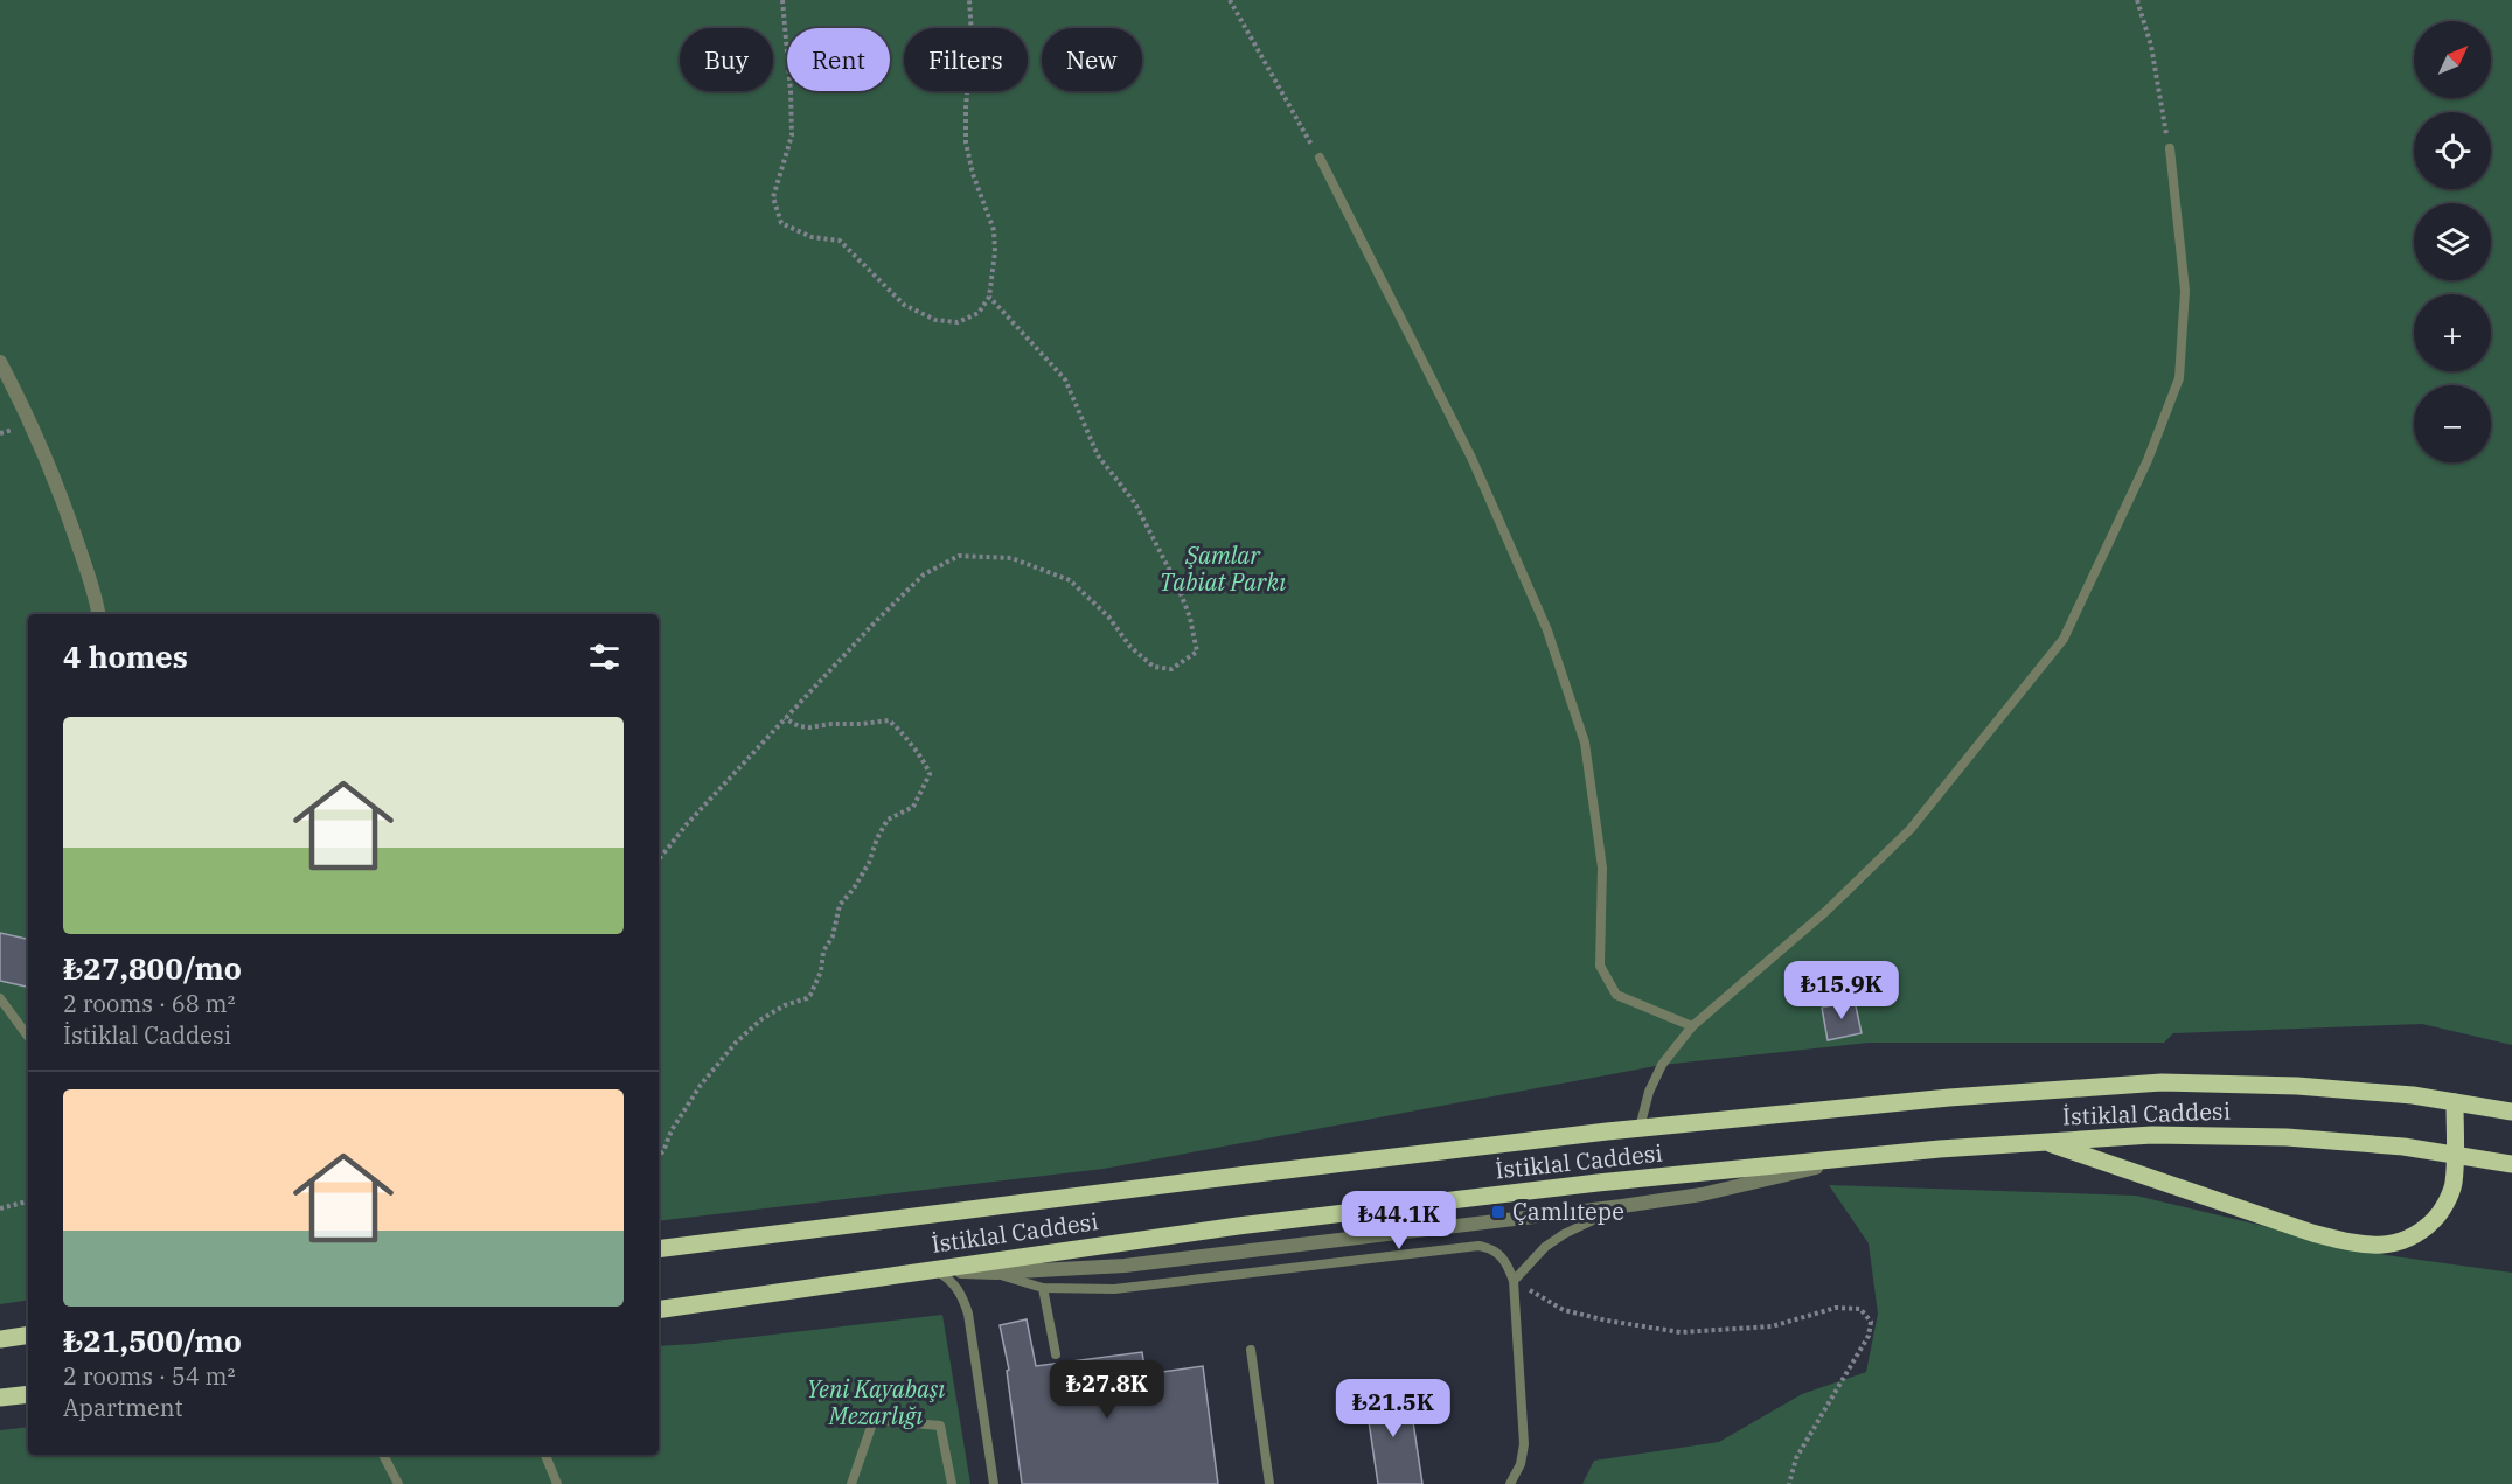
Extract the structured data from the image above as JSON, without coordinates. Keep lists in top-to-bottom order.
{
  "streets": {
    "main road": ["İstiklal Caddesi"]
  },
  "parks": ["Şamlar Tabiat Parkı", "Yeni Kayabaşı Mezarlığı"],
  "places": {
    "transit": ["Çamlıtepe"]
  },
  "north": "top right",
  "page": {
    "map_buttons": ["+", "−"],
    "chip": [
      "Buy",
      "Rent",
      "Filters",
      "New"
    ],
    "heading": "4 homes",
    "list": [
      {
        "name": "₺27,800/mo",
        "note": "2 rooms · 68 m² · İstiklal Caddesi"
      },
      {
        "name": "₺21,500/mo",
        "note": "2 rooms · 54 m² · Apartment"
      }
    ],
    "price": [
      "₺15.9K",
      "₺44.1K",
      "₺27.8K",
      "₺21.5K"
    ]
  }
}
